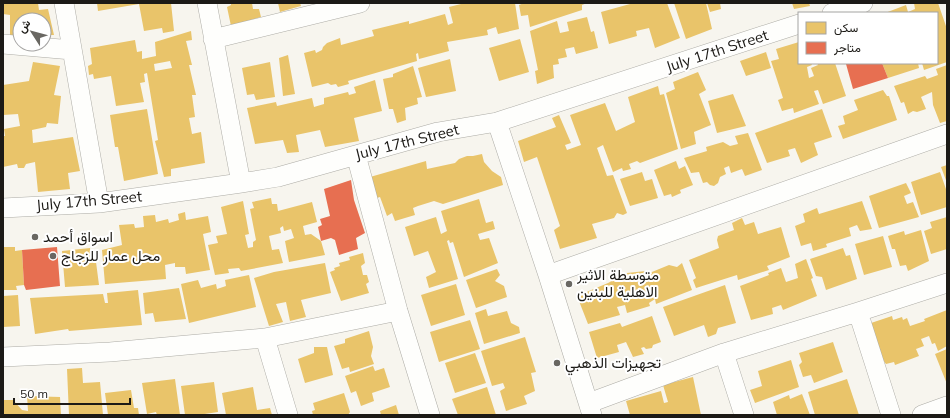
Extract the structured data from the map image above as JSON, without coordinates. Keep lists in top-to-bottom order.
{
  "streets": {
    "street": ["July 17th Street"]
  },
  "places": [
    "اسواق أحمد",
    "محل عمار للزجاج",
    "متوسطة الاثير الاهلية للبنين",
    "تجهيزات الذهبي"
  ],
  "legend": ["سكن", "متاجر"],
  "scale_bar": "50 m",
  "north": "top left"
}
